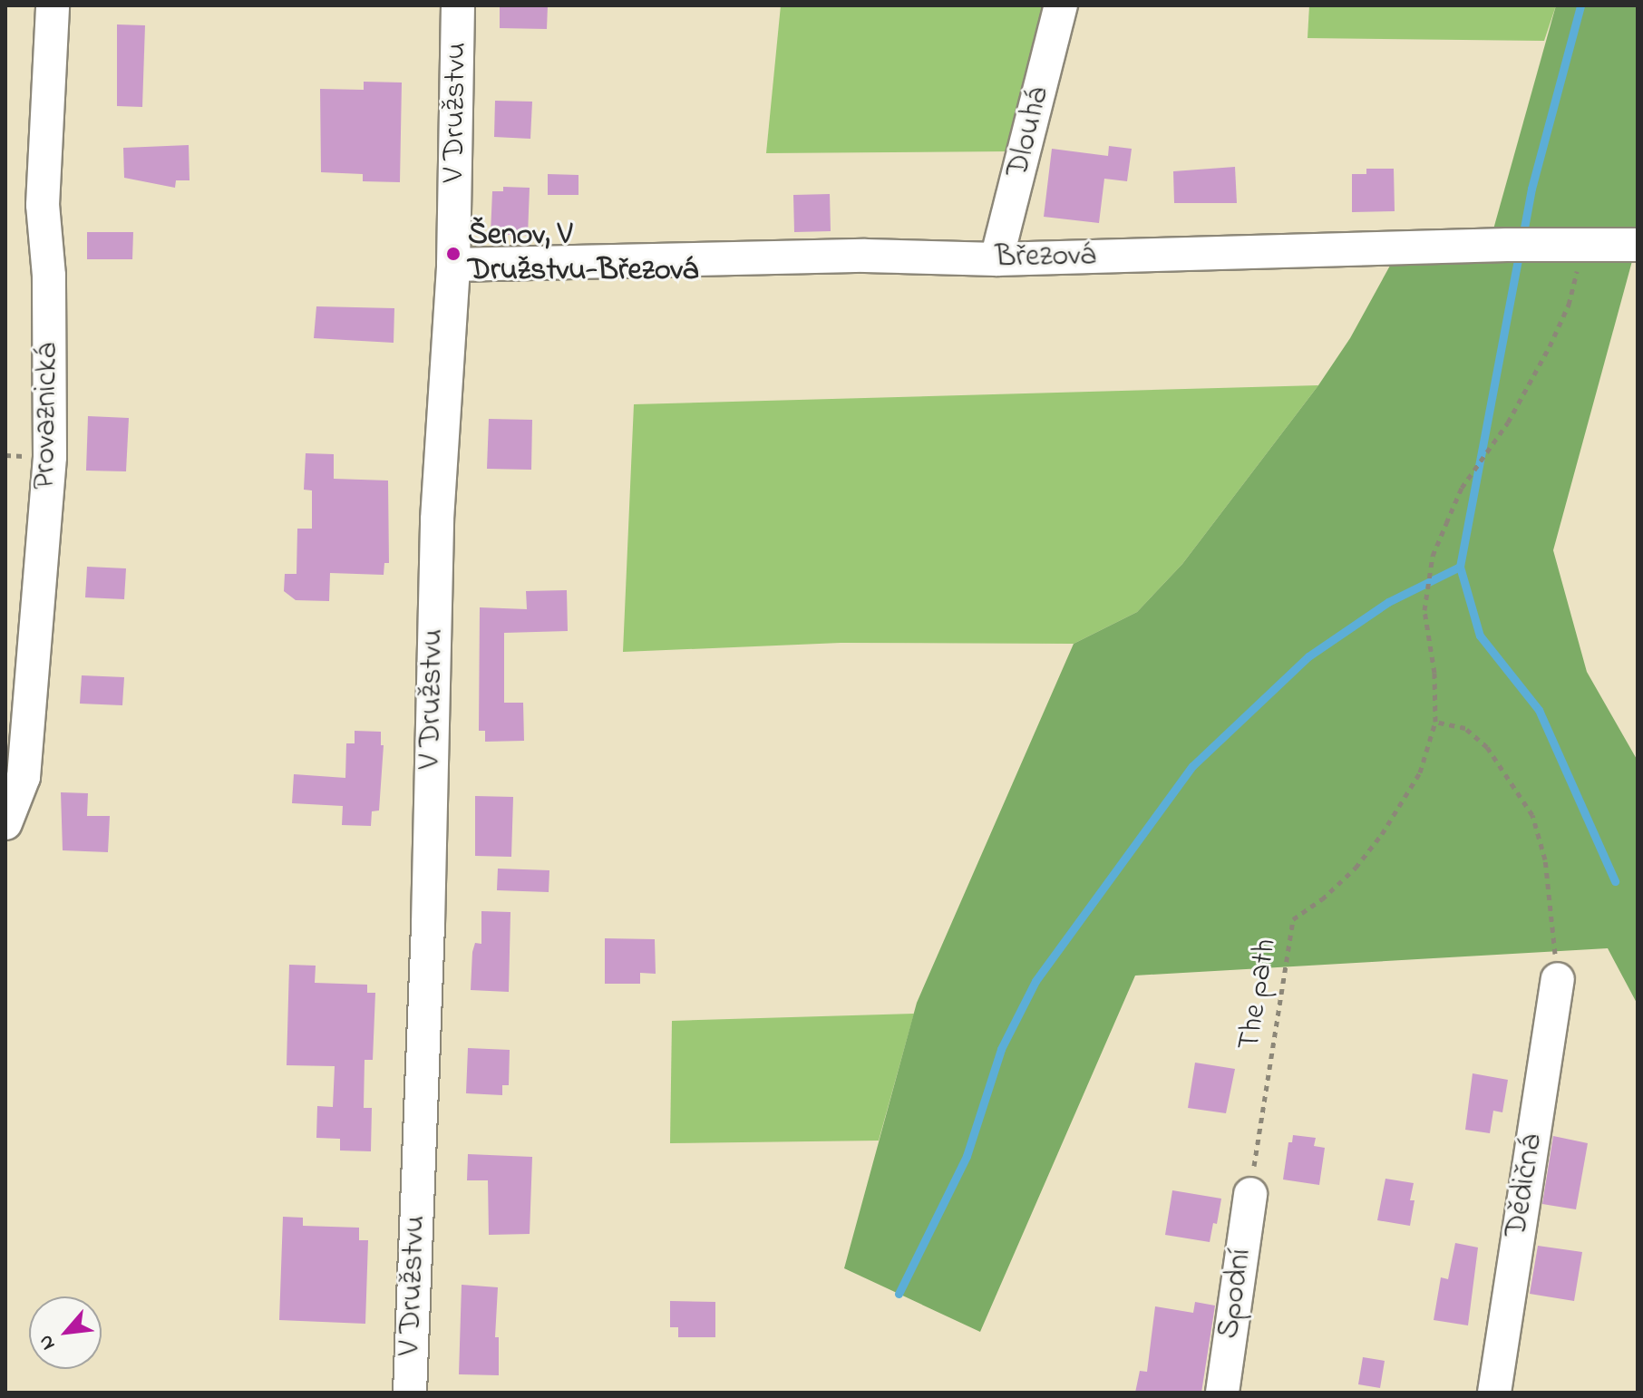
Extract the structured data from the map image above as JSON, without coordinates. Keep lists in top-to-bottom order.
{
  "streets": {
    "street": [
      "V Družstvu",
      "Dlouhá",
      "Březová",
      "Provaznická",
      "Dědičná",
      "Spodní"
    ],
    "path": ["The path"]
  },
  "crossings": [
    ["V Družstvu", "Březová"],
    ["Dlouhá", "Březová"],
    ["The path", "Spodní"]
  ],
  "places": ["Šenov, V Družstvu-Březová"],
  "north": "bottom left"
}
